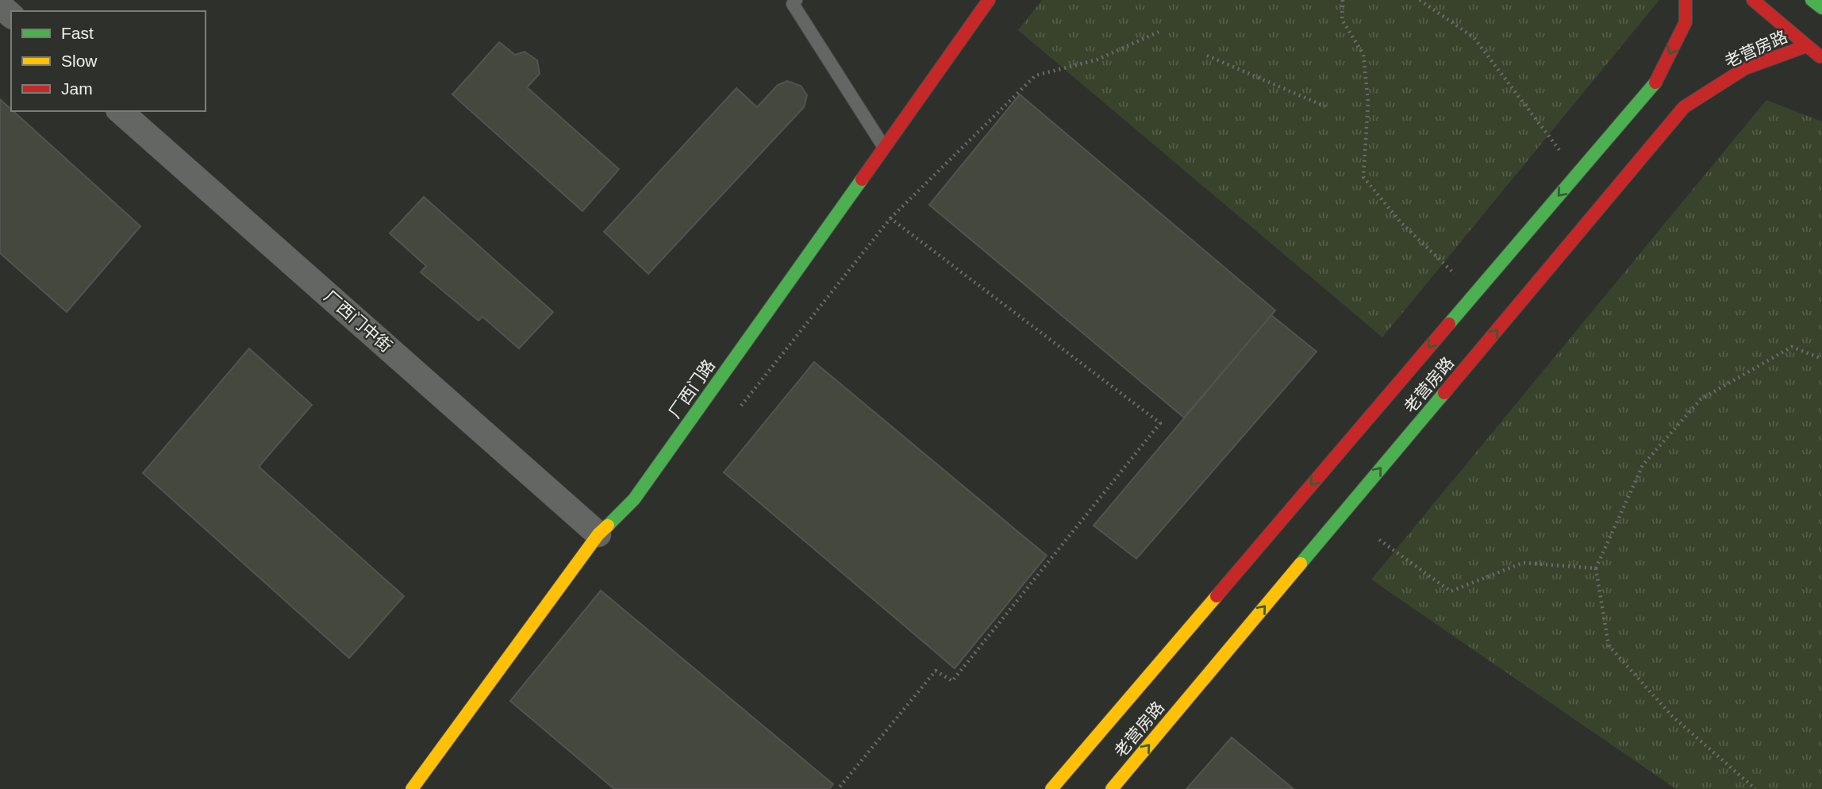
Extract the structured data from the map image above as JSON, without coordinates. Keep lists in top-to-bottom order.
{
  "streets": {
    "street": ["老营房路", "厂西门中街", "厂西门路"]
  },
  "crossings": [
    ["厂西门中街", "厂西门路"]
  ],
  "legend": ["Fast", "Slow", "Jam"]
}
